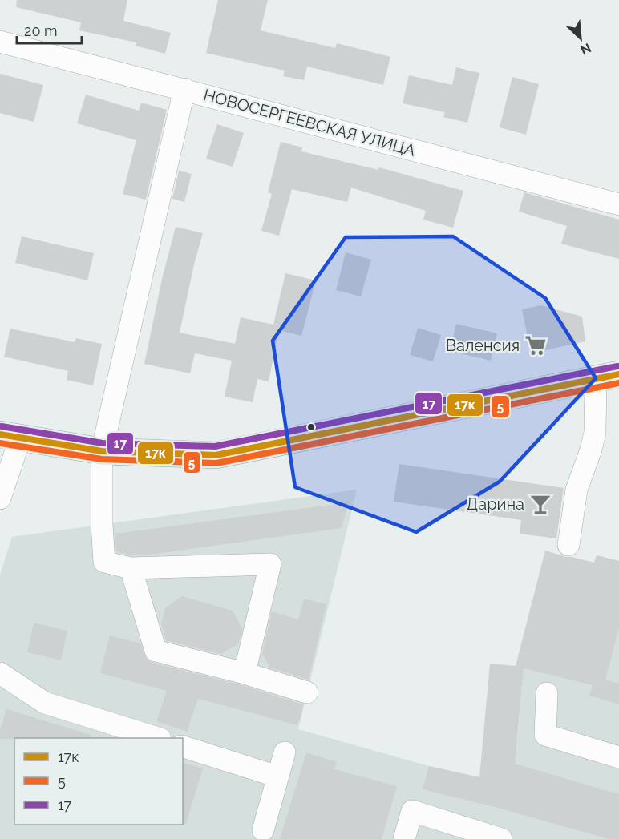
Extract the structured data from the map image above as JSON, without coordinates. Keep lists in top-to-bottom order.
{
  "streets": {
    "street": ["НОВОСЕРГЕЕВСКАЯ УЛИЦА"]
  },
  "places": {
    "supermarket": ["Валенсия"],
    "bar": ["Дарина"]
  },
  "lines": ["transit line 17", "transit line 17к", "transit line 5"],
  "legend": ["17к", "5", "17"],
  "scale_bar": "20 m",
  "north": "bottom right"
}
